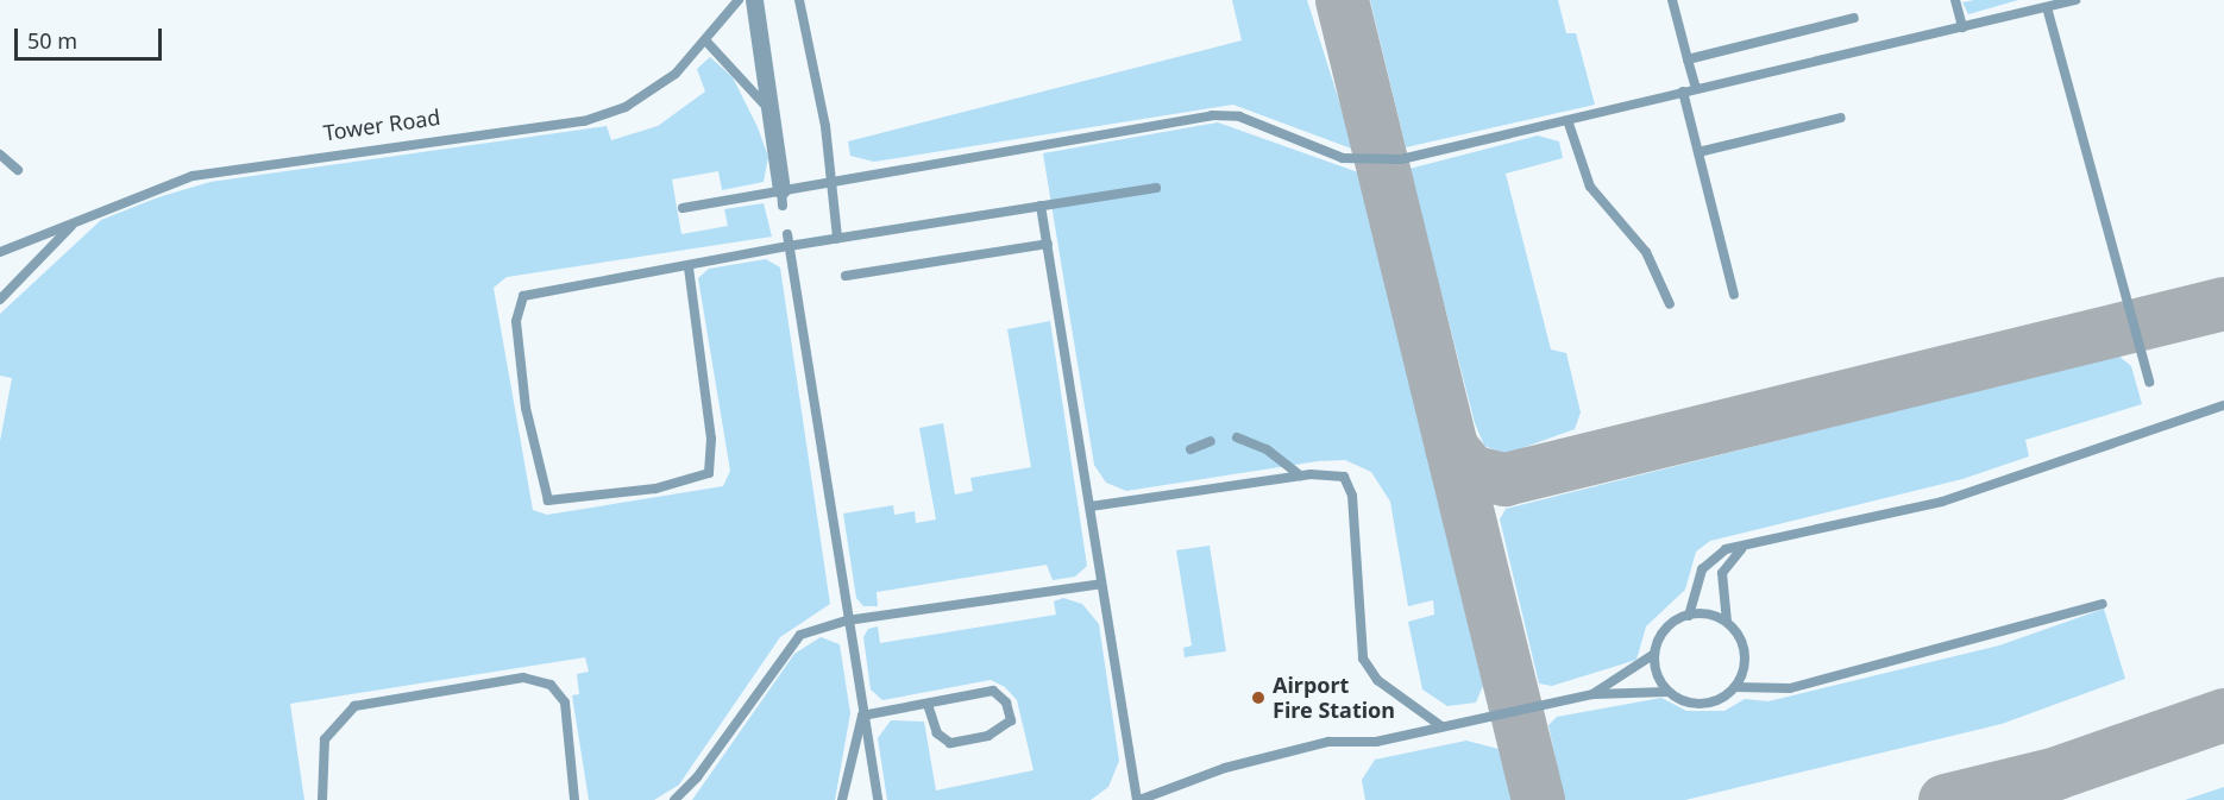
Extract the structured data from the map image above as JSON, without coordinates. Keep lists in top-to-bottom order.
{
  "streets": {
    "lane": ["Tower Road"]
  },
  "places": ["Airport Fire Station"],
  "scale_bar": "50 m"
}
